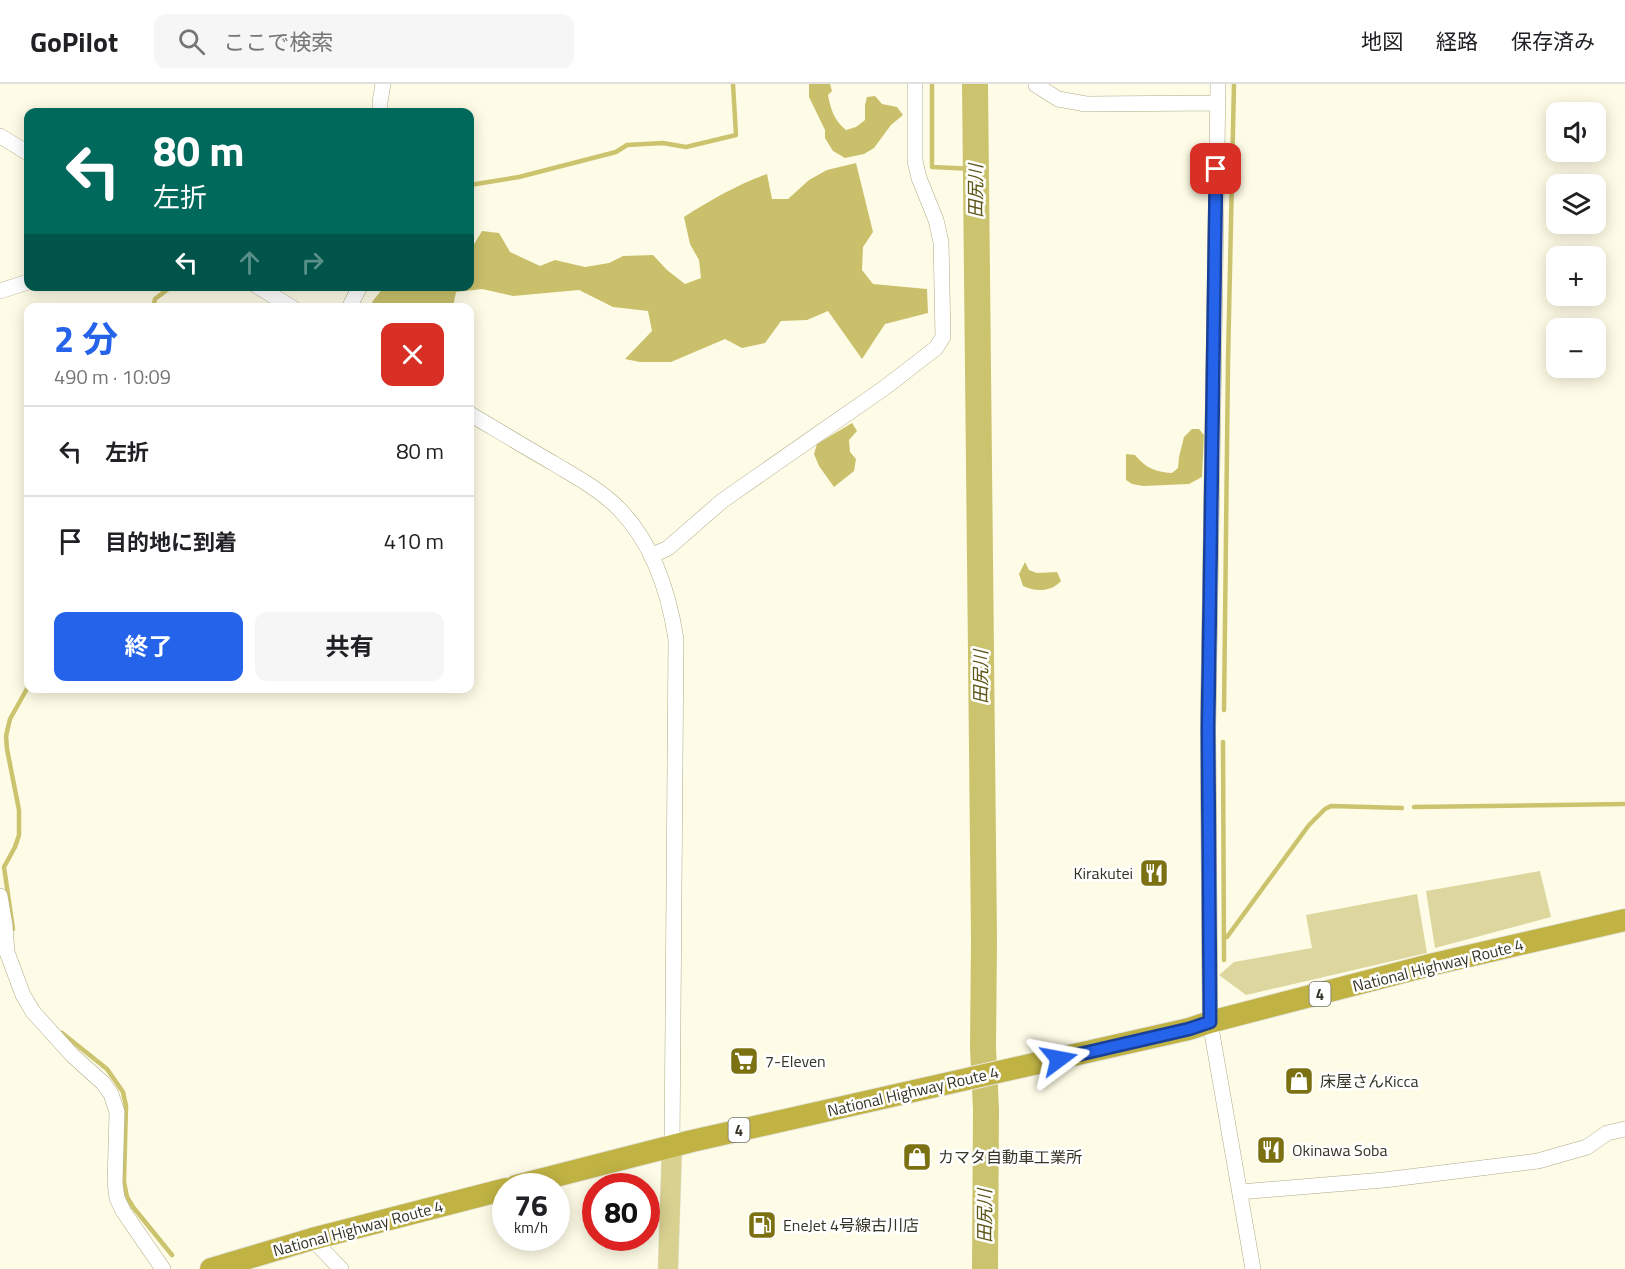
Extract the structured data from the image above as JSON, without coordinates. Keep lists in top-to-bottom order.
{
  "streets": {
    "highway": ["National Highway Route 4", "4"]
  },
  "water": ["田尻川"],
  "places": {
    "restaurant": ["Kirakutei", "Okinawa Soba"],
    "supermarket": ["7-Eleven"],
    "shop": ["床屋さんKicca", "カマタ自動車工業所"],
    "fuel station": ["EneJet 4号線古川店"]
  },
  "page": {
    "header": "GoPilot",
    "search": "ここで検索",
    "nav": ["地図", "経路", "保存済み"],
    "map_buttons": ["+", "−"],
    "turn": ["80 m", "左折"],
    "heading": ["2 分", "490 m · 10:09"],
    "list": [
      {
        "name": "左折",
        "value": "80 m"
      },
      {
        "name": "目的地に到着",
        "value": "410 m"
      }
    ],
    "buttons": ["終了", "共有"],
    "speed": "76 km/h",
    "limit": "80"
  }
}
